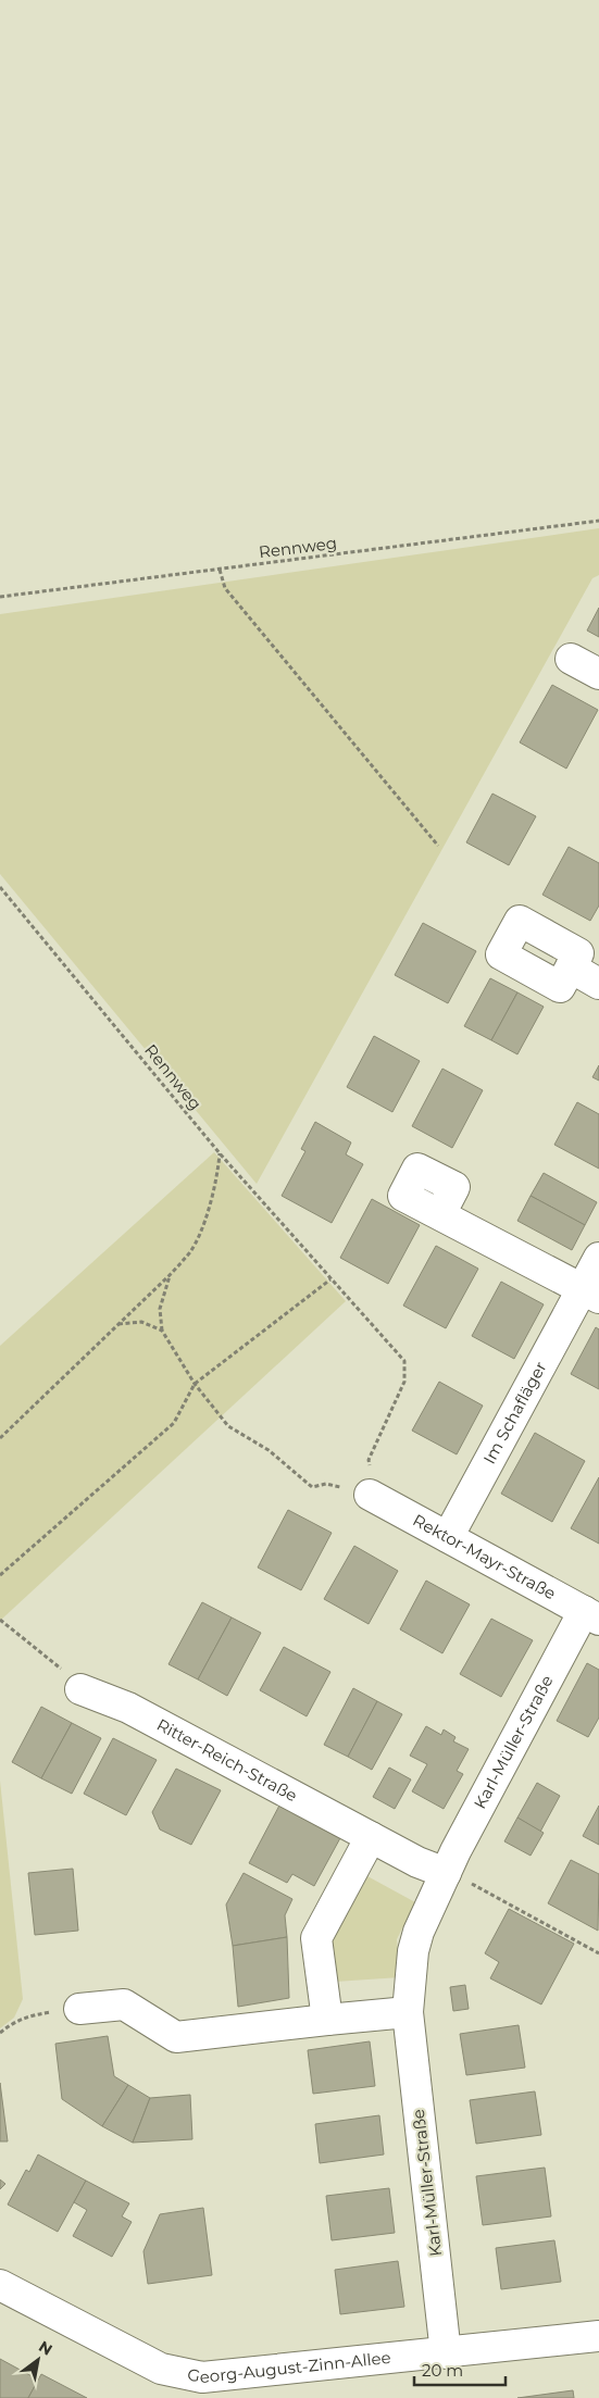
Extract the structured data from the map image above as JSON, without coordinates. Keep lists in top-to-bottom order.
{
  "streets": {
    "street": [
      "Im Schafläger",
      "Rektor-Mayr-Straße",
      "Karl-Müller-Straße",
      "Ritter-Reich-Straße",
      "Georg-August-Zinn-Allee"
    ],
    "path": ["Rennweg"]
  },
  "crossings": [
    ["Rennweg", "Rektor-Mayr-Straße"],
    ["Im Schafläger", "Rektor-Mayr-Straße"],
    ["Rektor-Mayr-Straße", "Karl-Müller-Straße"],
    ["Karl-Müller-Straße", "Georg-August-Zinn-Allee"]
  ],
  "scale_bar": "20 m",
  "north": "top right"
}
